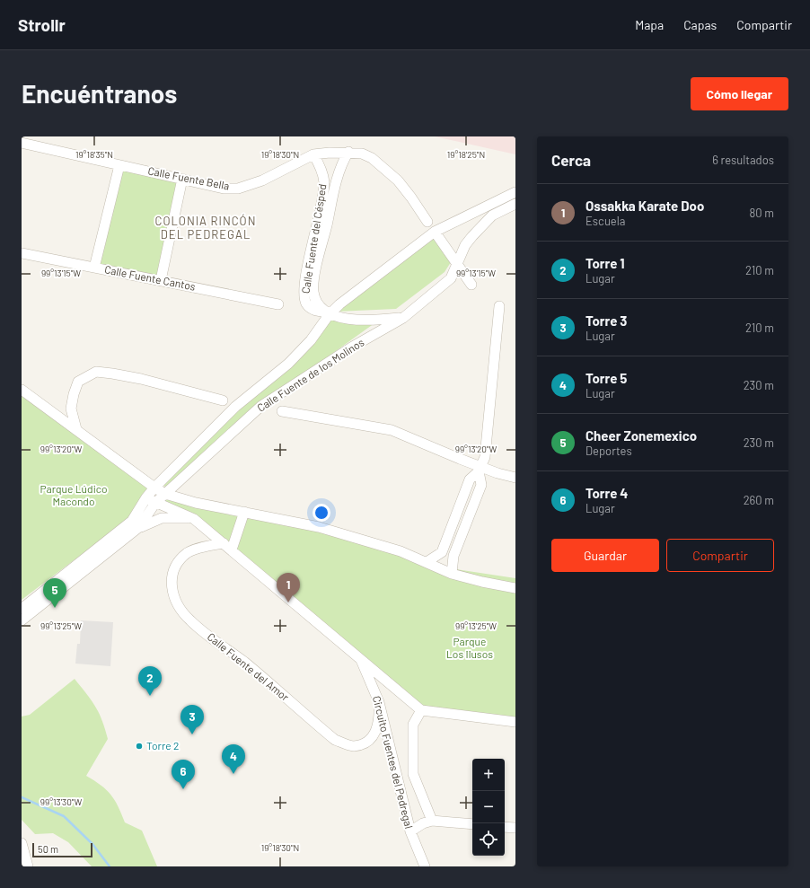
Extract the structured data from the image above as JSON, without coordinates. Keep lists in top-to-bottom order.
{
  "streets": {
    "street": [
      "Calle Fuente Bella",
      "Calle Fuente del Césped",
      "Calle Fuente Cantos",
      "Calle Fuente de los Molinos",
      "Calle Fuente del Amor",
      "Circuito Fuentes del Pedregal"
    ]
  },
  "crossings": [
    ["Calle Fuente Bella", "Calle Fuente del Césped"],
    ["Calle Fuente del Césped", "Calle Fuente de los Molinos"],
    ["Calle Fuente de los Molinos", "Circuito Fuentes del Pedregal"],
    ["Calle Fuente del Amor", "Circuito Fuentes del Pedregal"]
  ],
  "districts": ["COLONIA RINCÓN DEL PEDREGAL"],
  "parks": ["Parque Lúdico Macondo", "Parque Los Ilusos"],
  "places": ["Torre 2"],
  "scale_bar": "50 m",
  "page": {
    "header": "Strollr",
    "nav": ["Mapa", "Capas", "Compartir"],
    "buttons": [
      "Cómo llegar",
      ["Guardar", "Compartir"]
    ],
    "title": "Encuéntranos",
    "heading": ["Cerca", "6 resultados"],
    "list": [
      {
        "mark": "1",
        "name": "Ossakka Karate Doo",
        "note": "Escuela",
        "value": "80 m"
      },
      {
        "mark": "2",
        "name": "Torre 1",
        "note": "Lugar",
        "value": "210 m"
      },
      {
        "mark": "3",
        "name": "Torre 3",
        "note": "Lugar",
        "value": "210 m"
      },
      {
        "mark": "4",
        "name": "Torre 5",
        "note": "Lugar",
        "value": "230 m"
      },
      {
        "mark": "5",
        "name": "Cheer Zonemexico",
        "note": "Deportes",
        "value": "230 m"
      },
      {
        "mark": "6",
        "name": "Torre 4",
        "note": "Lugar",
        "value": "260 m"
      }
    ],
    "pins": [
      "1",
      "5",
      "2",
      "3",
      "4",
      "6"
    ],
    "map_buttons": ["+", "−"],
    "scale": "50 m"
  },
  "coordinates": [
    "19°18'35\"N",
    "19°18'30\"N",
    "19°18'25\"N",
    "99°13'15\"W",
    "99°13'20\"W",
    "99°13'25\"W",
    "99°13'30\"W"
  ]
}
